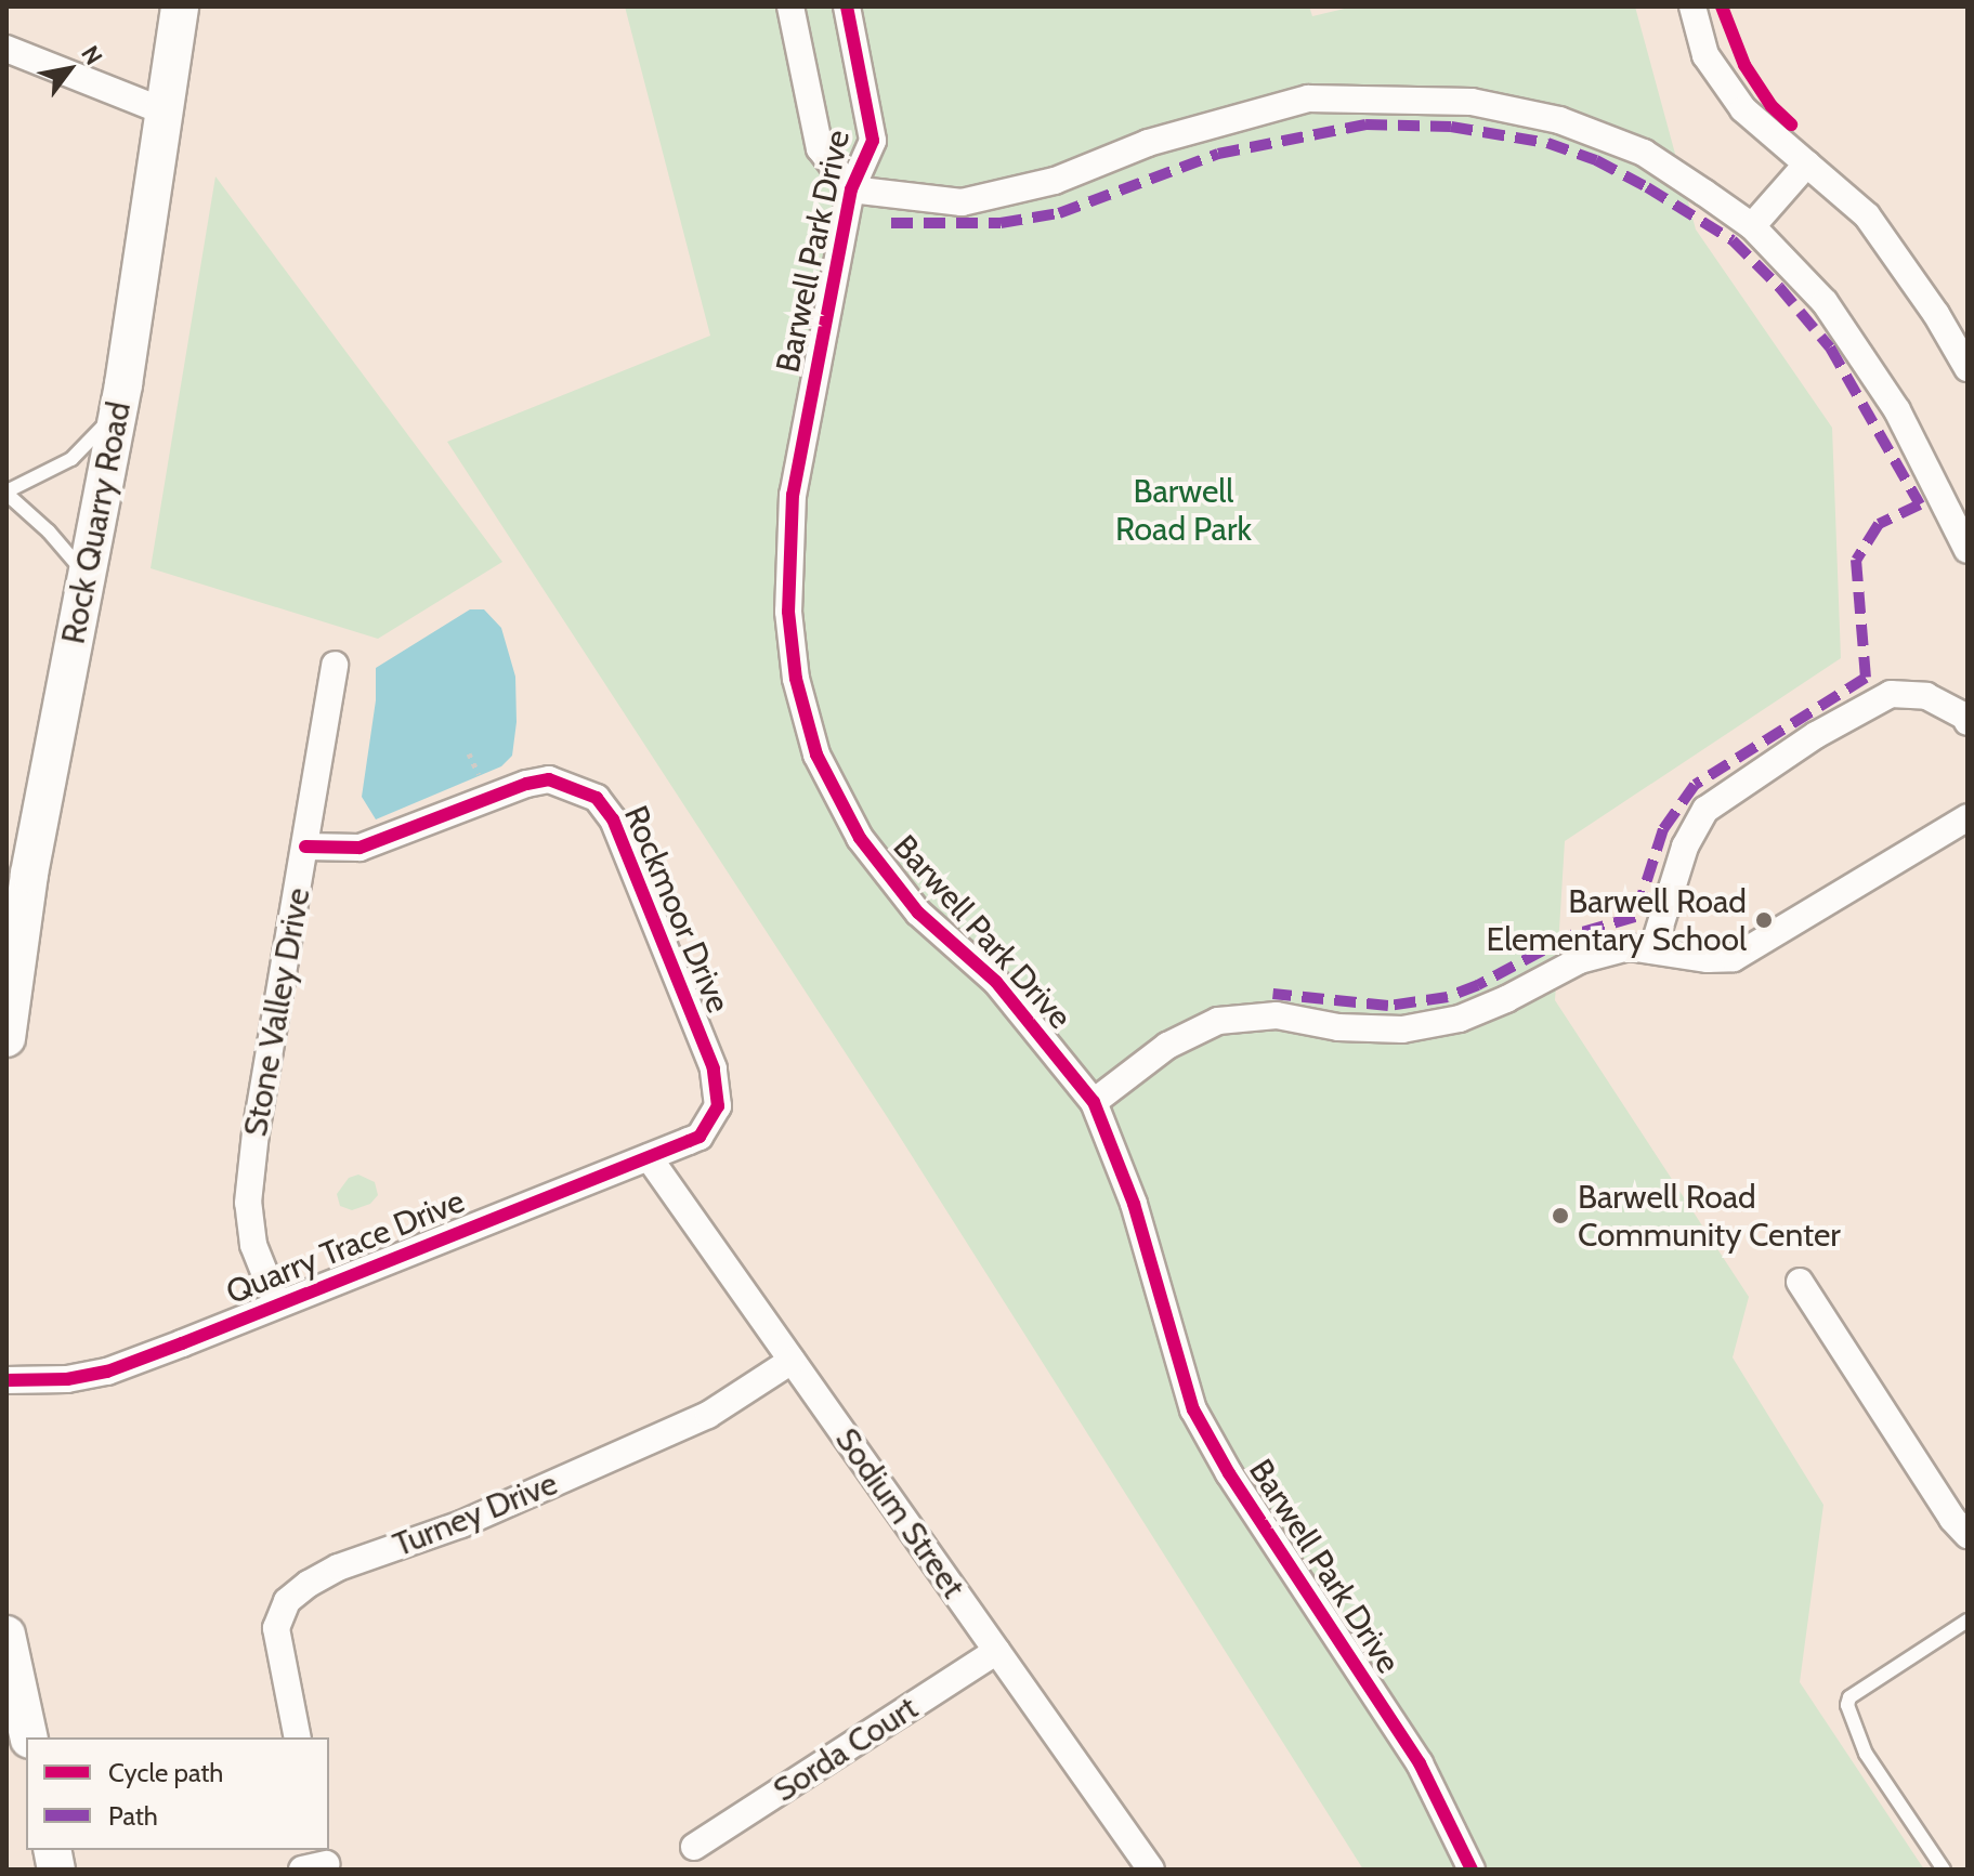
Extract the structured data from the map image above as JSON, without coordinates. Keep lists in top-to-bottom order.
{
  "streets": {
    "main road": ["Rock Quarry Road"],
    "street": [
      "Barwell Park Drive",
      "Rockmoor Drive",
      "Stone Valley Drive",
      "Quarry Trace Drive",
      "Sodium Street",
      "Turney Drive",
      "Sorda Court"
    ]
  },
  "crossings": [
    ["Rockmoor Drive", "Stone Valley Drive"],
    ["Rockmoor Drive", "Quarry Trace Drive"],
    ["Stone Valley Drive", "Quarry Trace Drive"],
    ["Quarry Trace Drive", "Sodium Street"],
    ["Sodium Street", "Turney Drive"],
    ["Sodium Street", "Sorda Court"]
  ],
  "parks": ["Barwell Road Park"],
  "places": ["Barwell Road Elementary School", "Barwell Road Community Center"],
  "legend": ["Cycle path", "Path"],
  "north": "top right"
}
